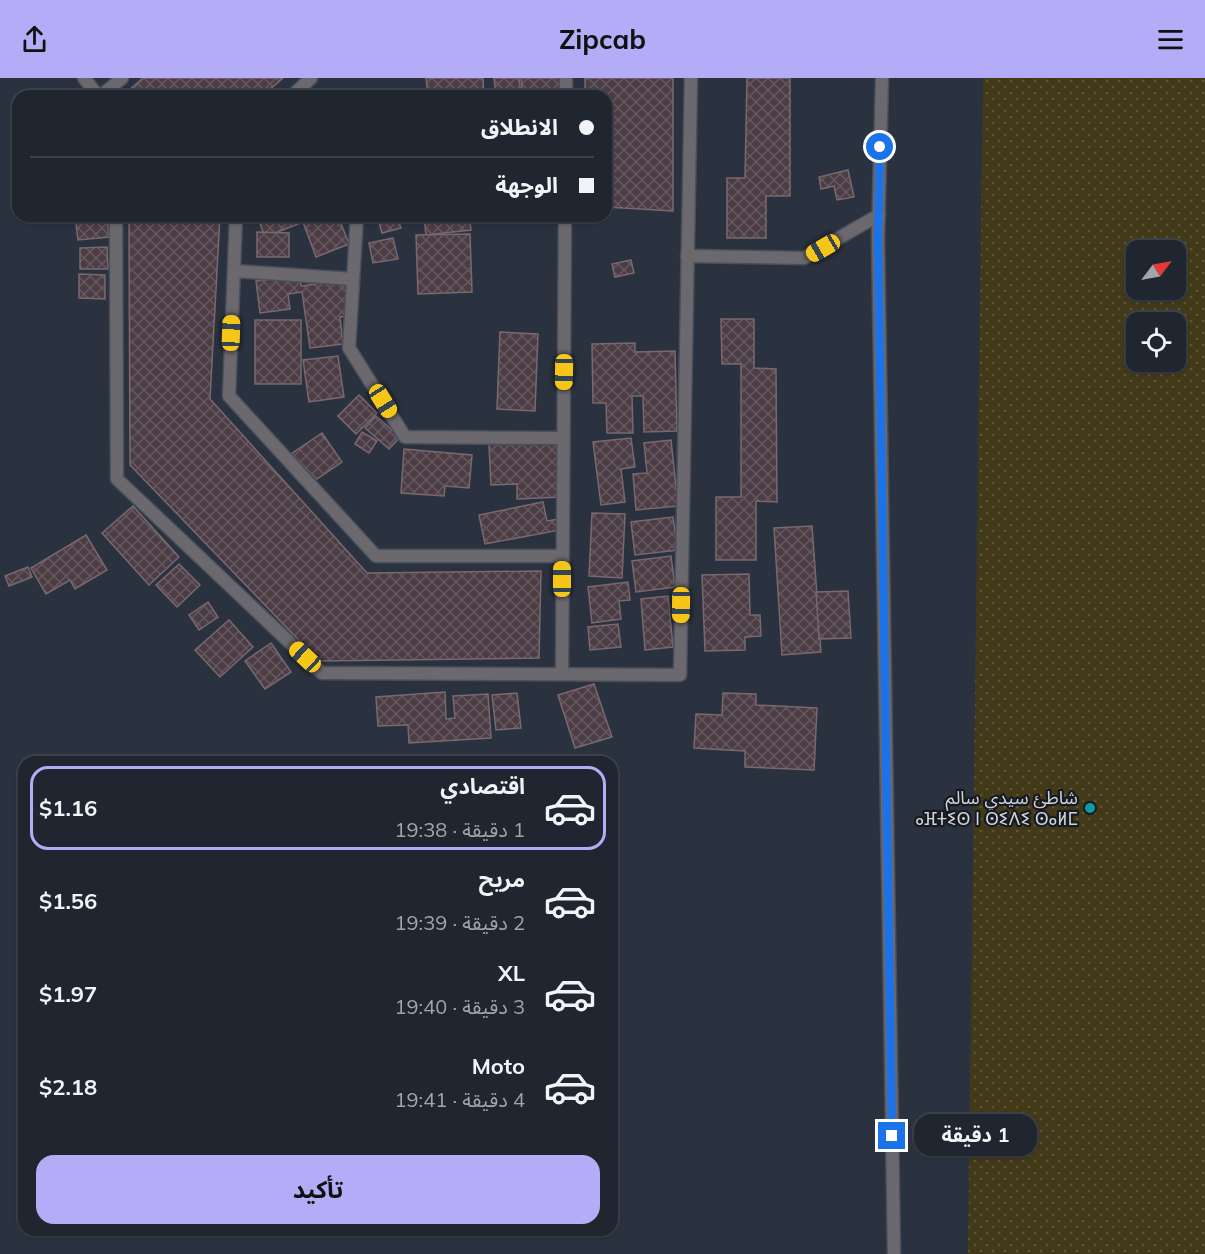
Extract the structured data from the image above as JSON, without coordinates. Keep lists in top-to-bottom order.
{
  "places": ["شاطئ سيدي سالم ⴰⴼⵜⵉⵙ ⵏ ⵙⵉⴷⵉ ⵙⴰⵍⵎ"],
  "north": "top right",
  "page": {
    "header": "Zipcab",
    "banner": ["الانطلاق", "الوجهة"],
    "list": [
      {
        "name": "اقتصادي",
        "note": "1 دقيقة · 19:38",
        "value": "$1.16"
      },
      {
        "name": "مريح",
        "note": "2 دقيقة · 19:39",
        "value": "$1.56"
      },
      {
        "name": "XL",
        "note": "3 دقيقة · 19:40",
        "value": "$1.97"
      },
      {
        "name": "Moto",
        "note": "4 دقيقة · 19:41",
        "value": "$2.18"
      }
    ],
    "bubble": "1 دقيقة",
    "buttons": "تأكيد"
  }
}
